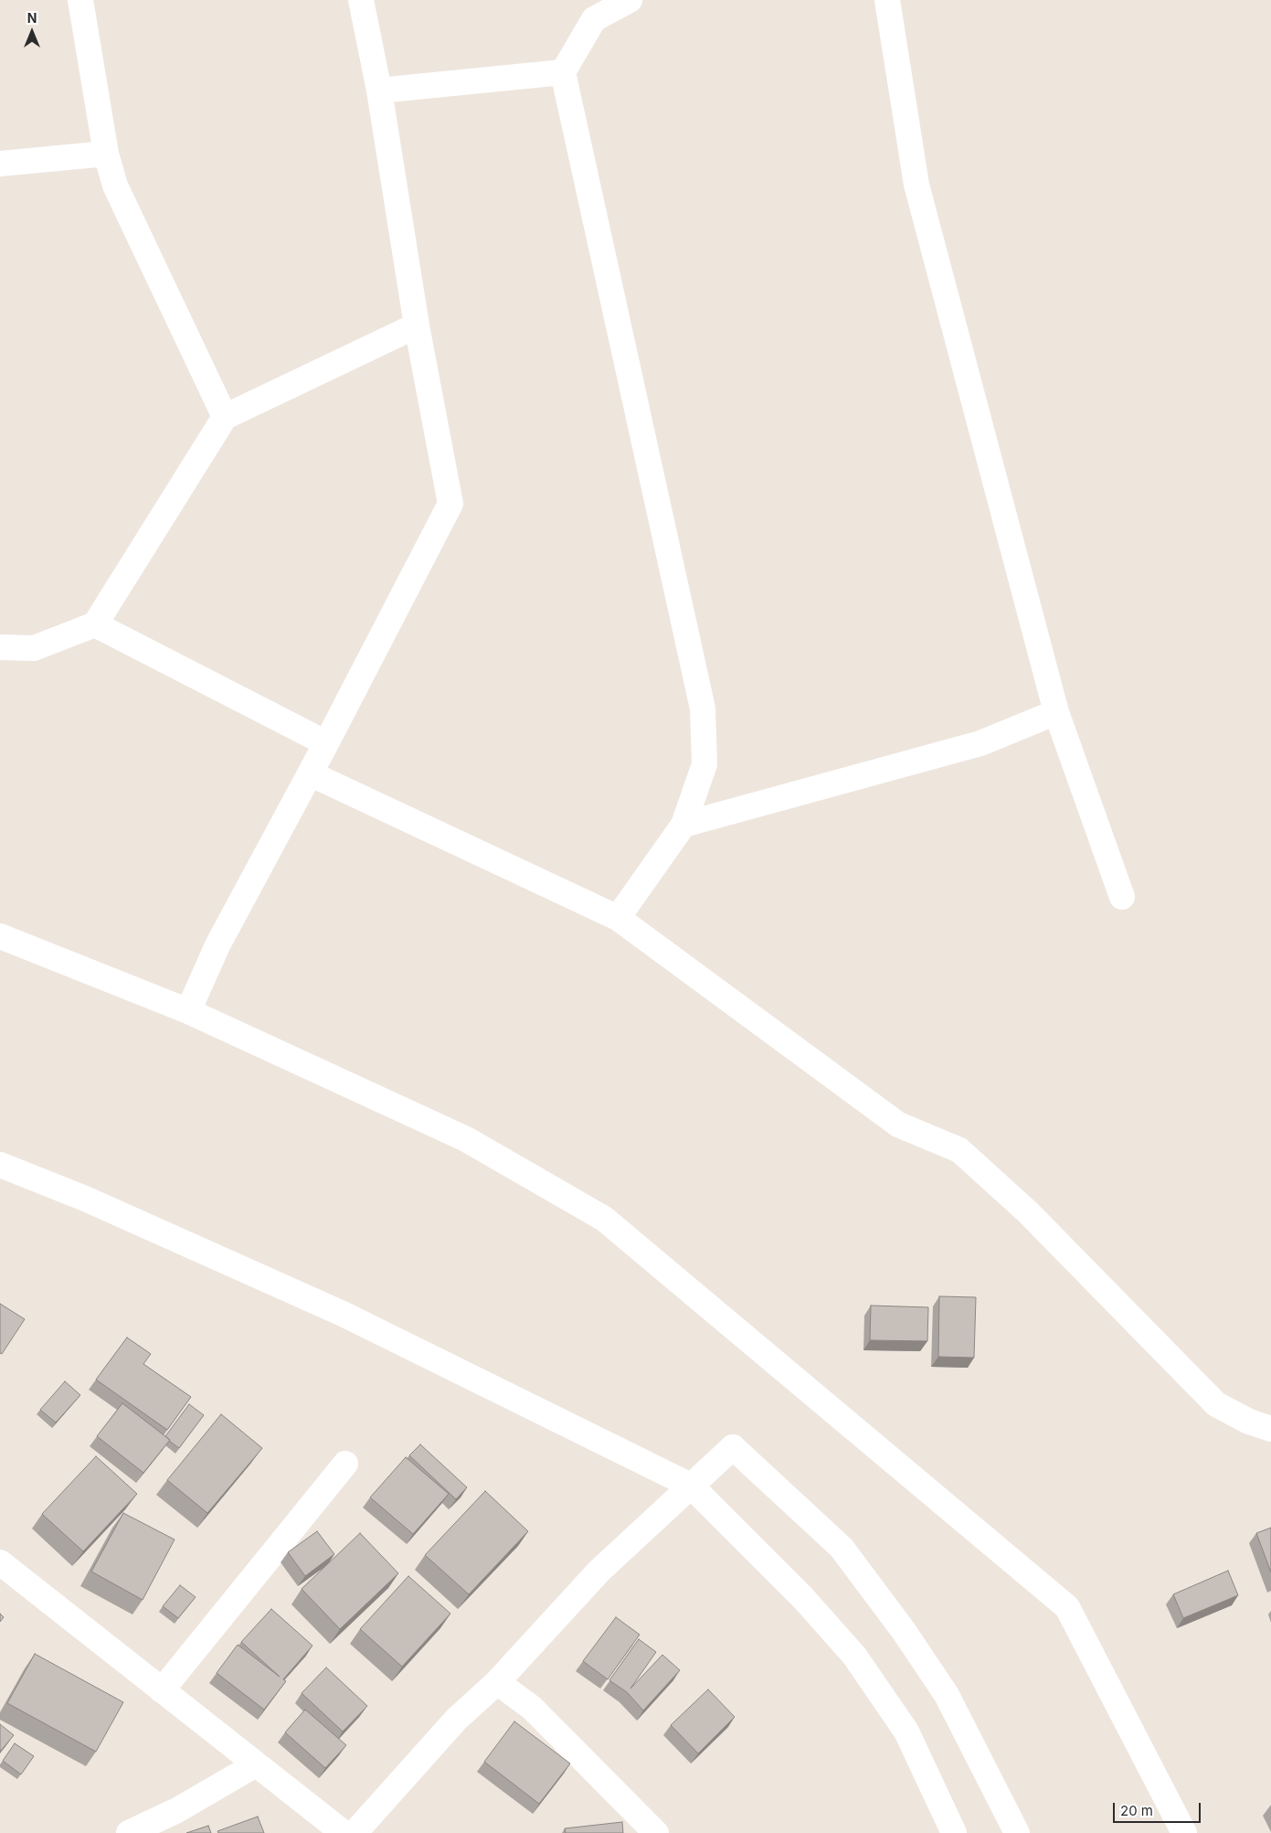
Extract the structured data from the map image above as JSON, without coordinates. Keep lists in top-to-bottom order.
{
  "scale_bar": "20 m",
  "north": "top"
}
